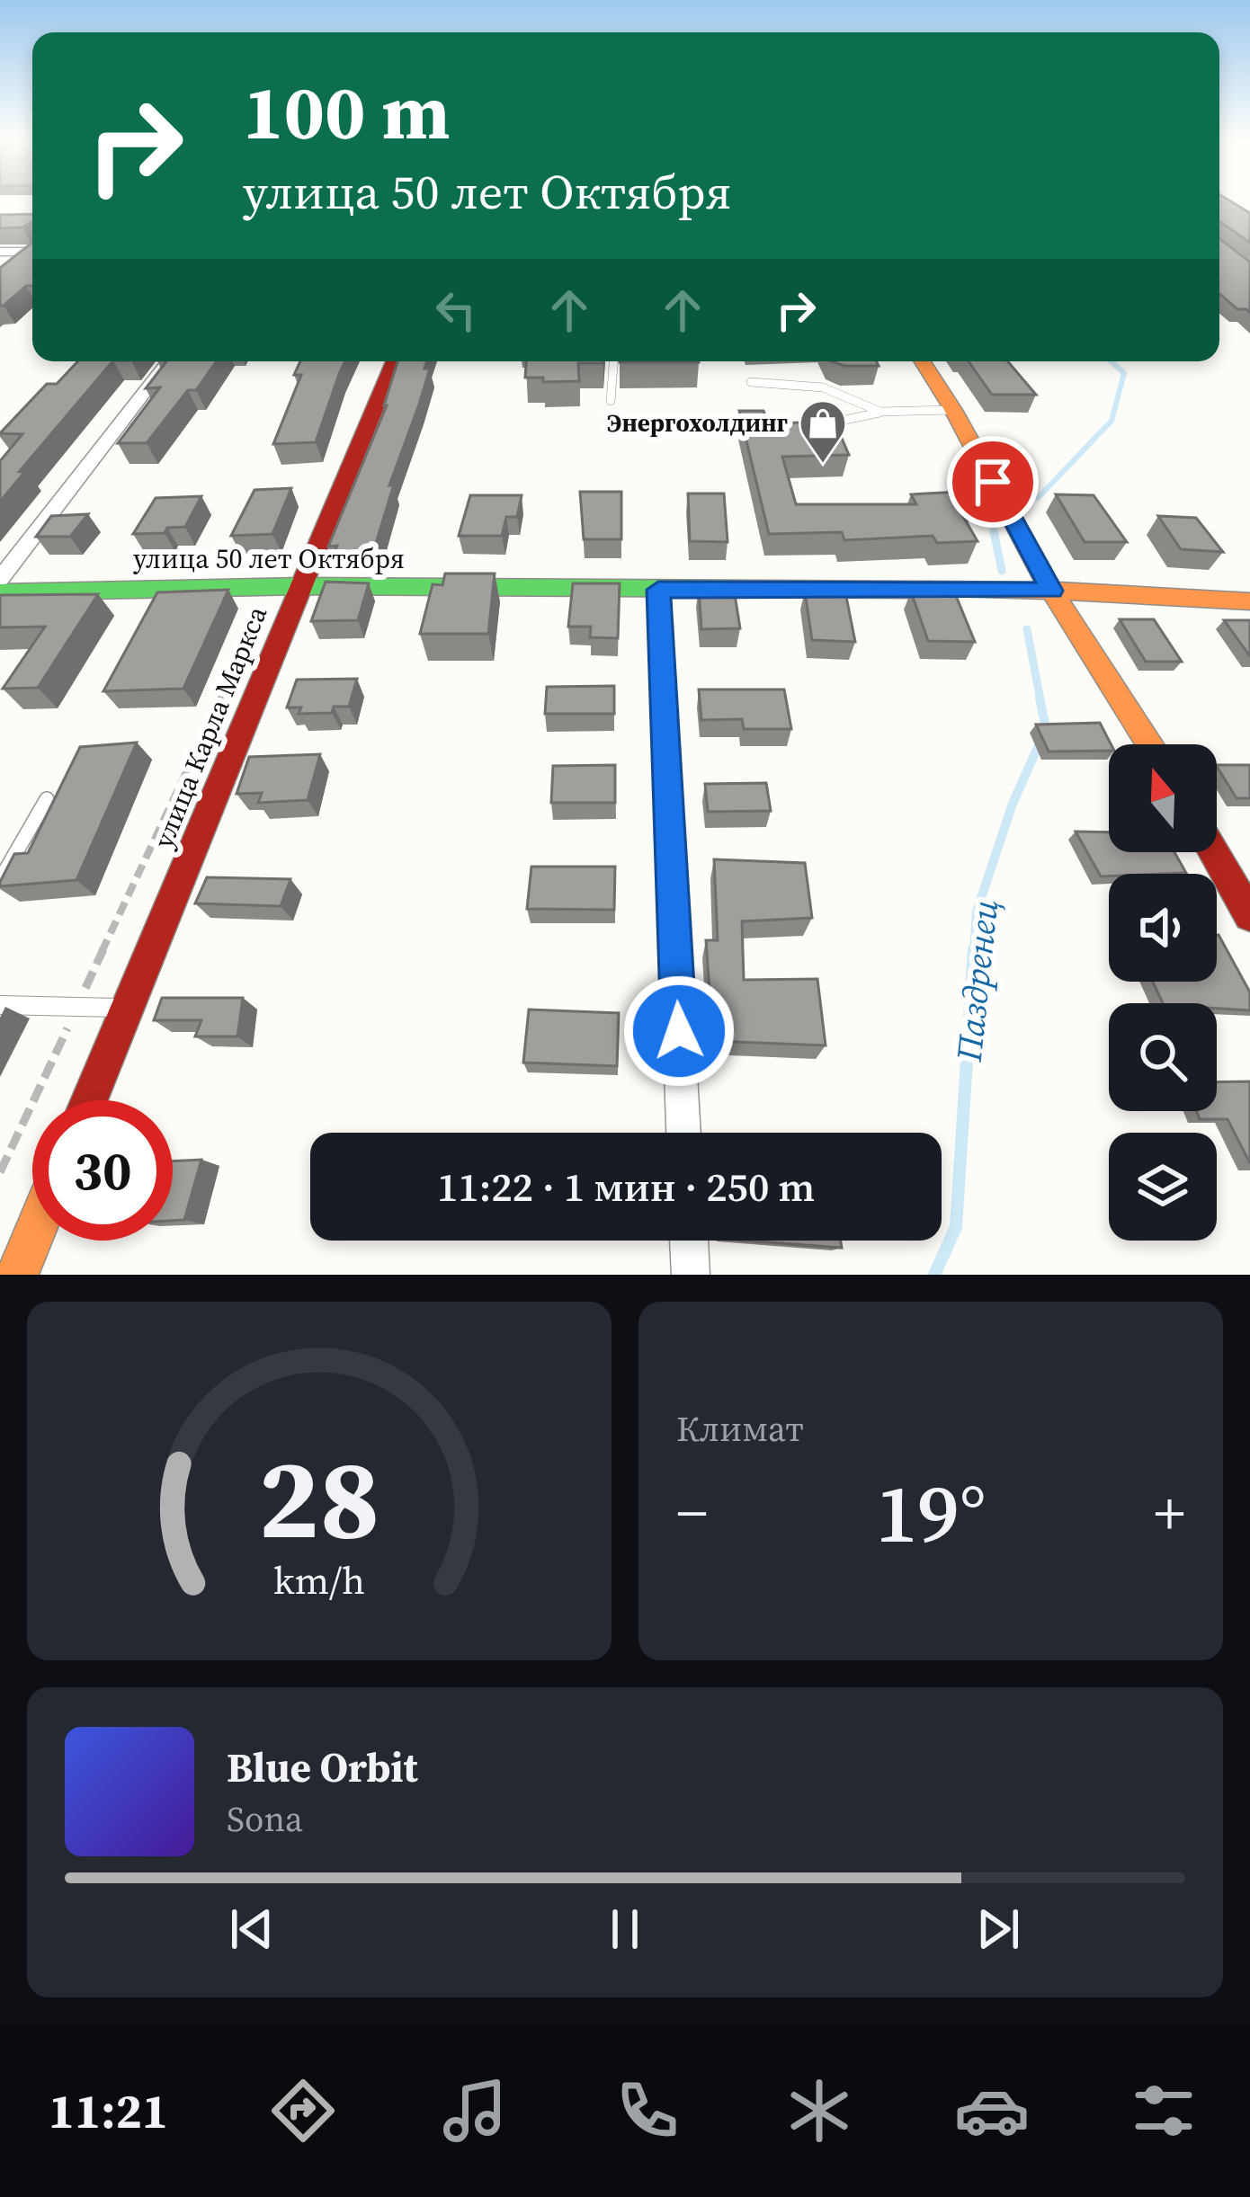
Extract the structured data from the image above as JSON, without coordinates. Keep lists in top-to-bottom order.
{
  "streets": {
    "street": ["улица 50 лет Октября", "улица Карла Маркса"]
  },
  "crossings": [
    ["улица 50 лет Октября", "улица Карла Маркса"]
  ],
  "water": ["Паздренец"],
  "places": {
    "shop": ["Энергохолдинг"]
  },
  "north": "top",
  "page": {
    "turn": ["100 m", "улица 50 лет Октября"],
    "limit": "30",
    "trip": "11:22 · 1 мин · 250 m",
    "tile": "Климат",
    "heat": ["−", "19°", "+"],
    "song": ["Blue Orbit", "Sona"],
    "tabs": "11:21",
    "gauge": ["28", "km/h"]
  }
}
